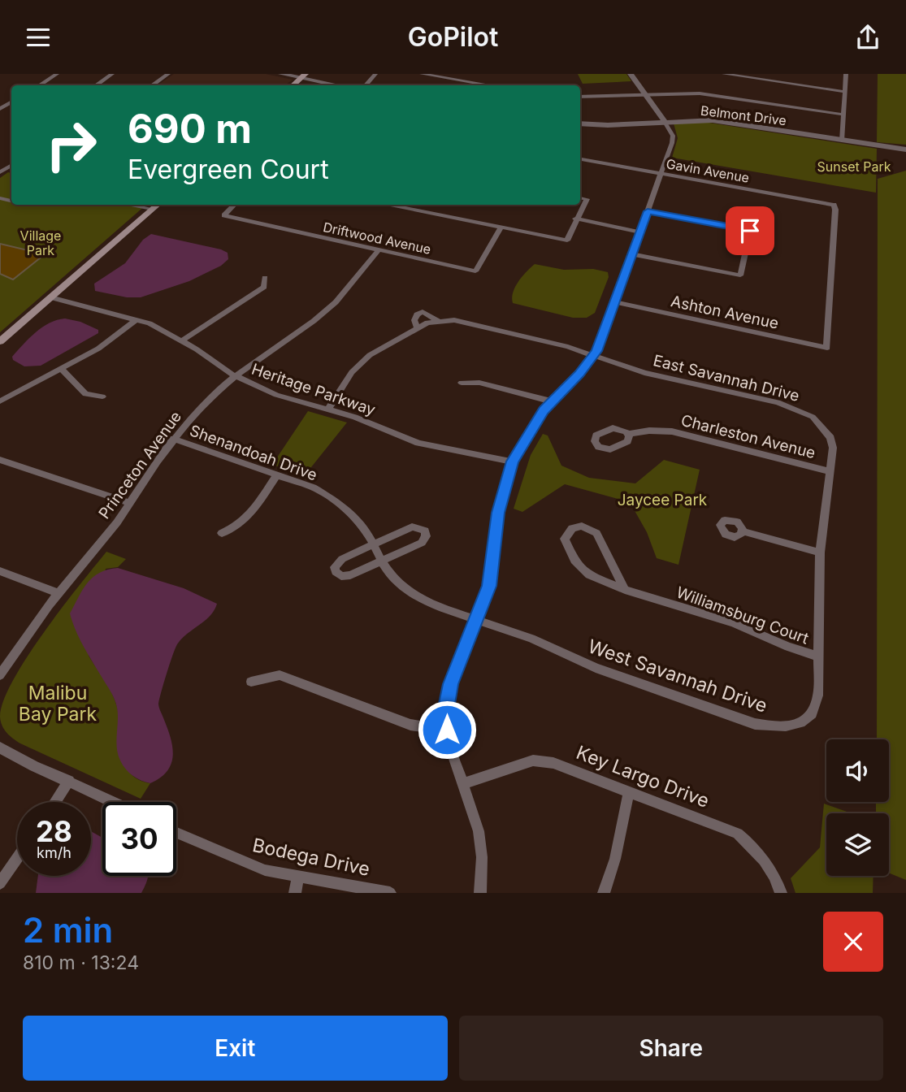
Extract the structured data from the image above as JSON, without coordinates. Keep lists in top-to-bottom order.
{
  "streets": {
    "street": [
      "Belmont Drive",
      "Gavin Avenue",
      "Driftwood Avenue",
      "Ashton Avenue",
      "East Savannah Drive",
      "Heritage Parkway",
      "Charleston Avenue",
      "Shenandoah Drive",
      "Princeton Avenue",
      "Williamsburg Court",
      "West Savannah Drive",
      "Key Largo Drive",
      "Bodega Drive"
    ]
  },
  "crossings": [
    ["Gavin Avenue", "Ashton Avenue"],
    ["Driftwood Avenue", "Princeton Avenue"],
    ["East Savannah Drive", "Charleston Avenue"],
    ["East Savannah Drive", "West Savannah Drive"],
    ["Heritage Parkway", "Princeton Avenue"],
    ["Shenandoah Drive", "Princeton Avenue"],
    ["Shenandoah Drive", "West Savannah Drive"],
    ["Williamsburg Court", "West Savannah Drive"]
  ],
  "parks": [
    "Sunset Park",
    "Village Park",
    "Jaycee Park",
    "Malibu Bay Park"
  ],
  "page": {
    "header": "GoPilot",
    "turn": ["690 m", "Evergreen Court"],
    "speed": "28 km/h",
    "limit": "30",
    "heading": ["2 min", "810 m · 13:24"],
    "buttons": ["Exit", "Share"]
  }
}
